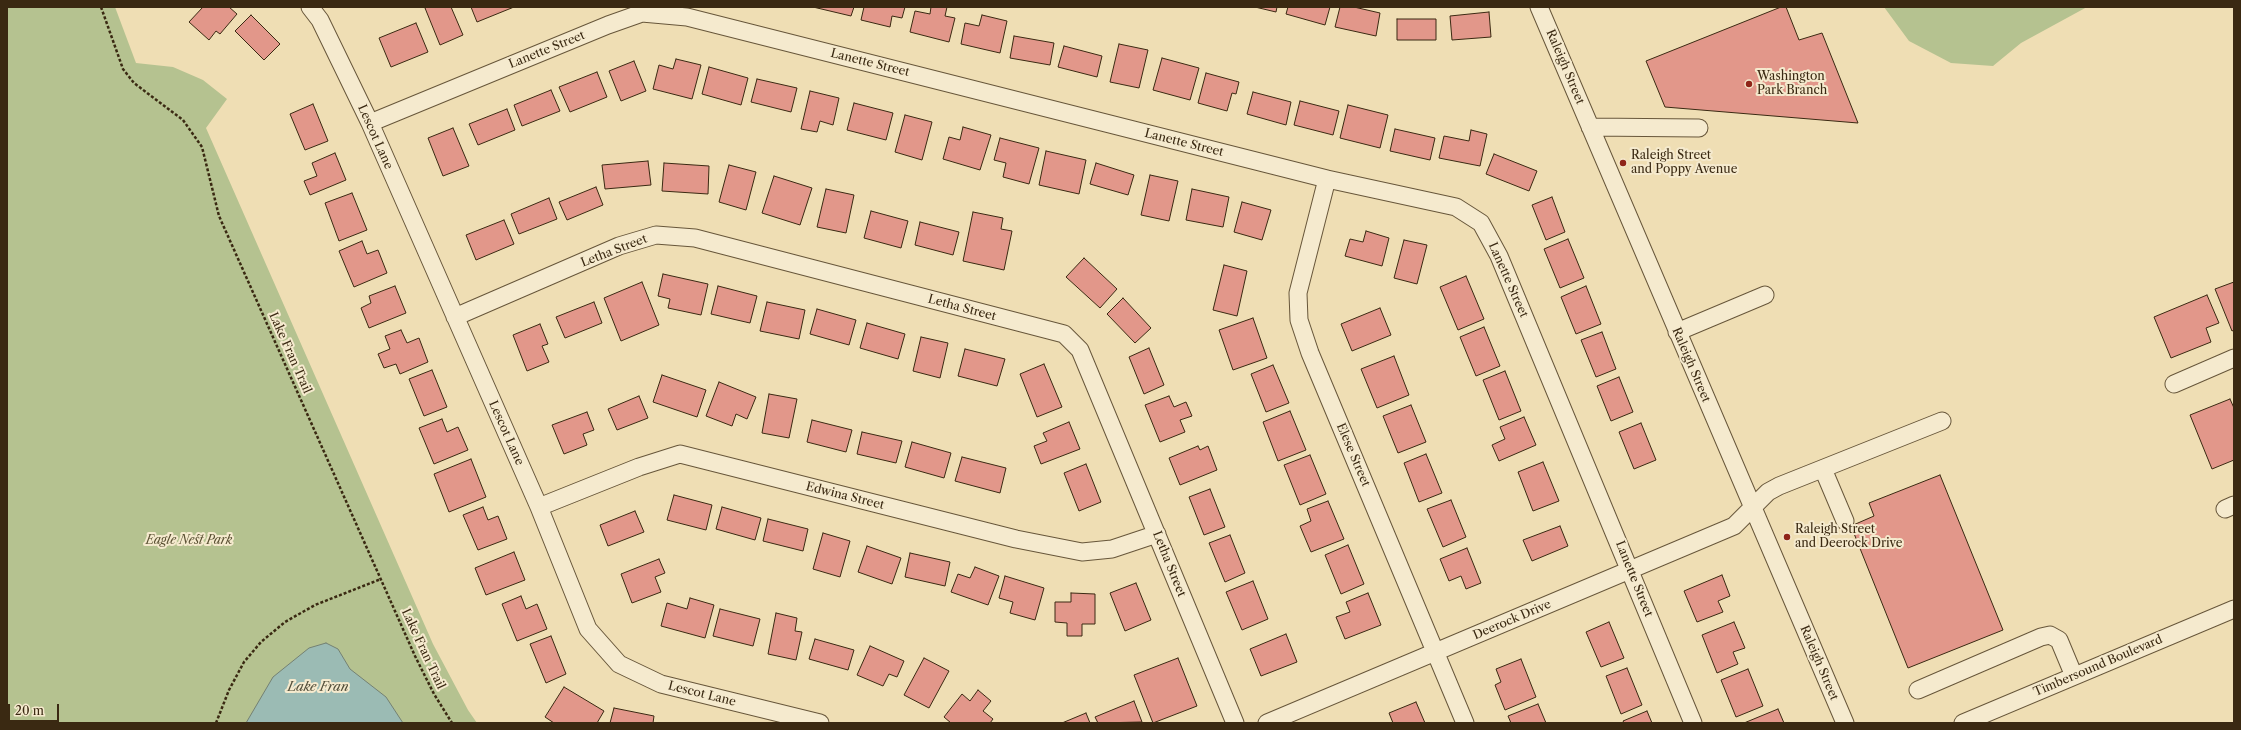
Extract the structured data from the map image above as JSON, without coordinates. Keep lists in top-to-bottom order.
{
  "streets": {
    "street": [
      "Lanette Street",
      "Raleigh Street",
      "Lescot Lane",
      "Letha Street",
      "Elese Street",
      "Edwina Street",
      "Deerock Drive",
      "Timbersound Boulevard"
    ],
    "path": ["Lake Fran Trail"]
  },
  "crossings": [
    ["Lanette Street", "Lescot Lane"],
    ["Lanette Street", "Elese Street"],
    ["Lanette Street", "Deerock Drive"],
    ["Raleigh Street", "Deerock Drive"],
    ["Lescot Lane", "Letha Street"],
    ["Lescot Lane", "Edwina Street"],
    ["Letha Street", "Edwina Street"],
    ["Elese Street", "Deerock Drive"]
  ],
  "water": ["Lake Fran"],
  "parks": ["Eagle Nest Park"],
  "places": ["Washington Park Branch", "Raleigh Street and Poppy Avenue", "Raleigh Street and Deerock Drive"],
  "scale_bar": "20 m"
}
